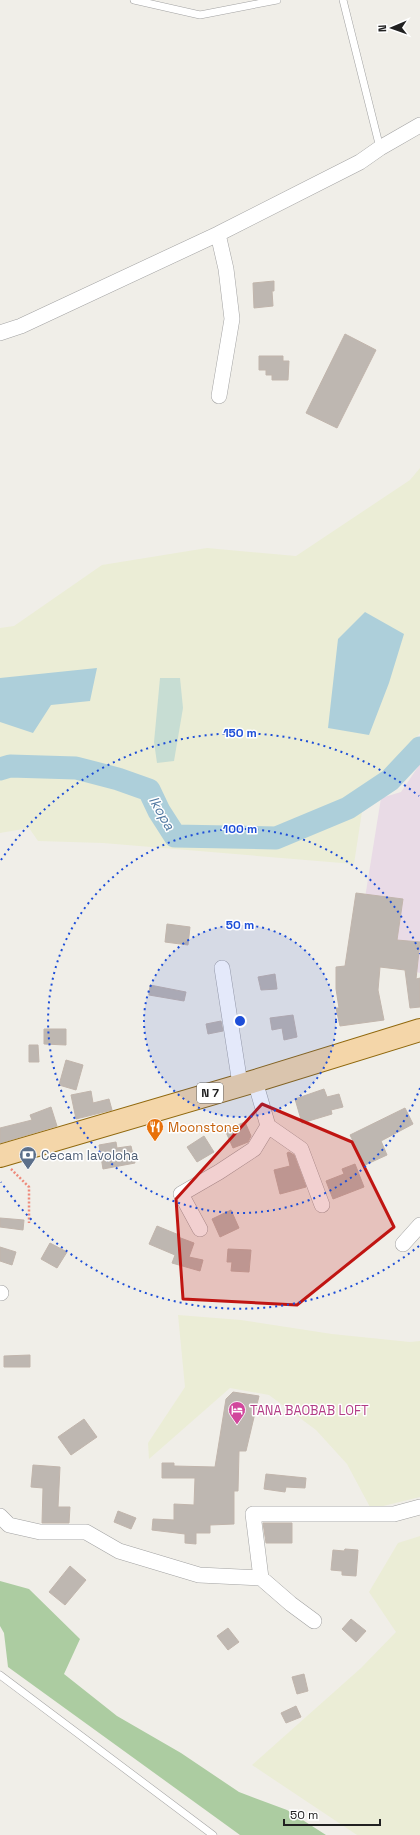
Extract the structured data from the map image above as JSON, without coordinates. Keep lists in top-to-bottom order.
{
  "streets": {
    "main road": ["N 7"]
  },
  "water": ["Ikopa"],
  "places": {
    "restaurant": ["Moonstone"],
    "bank": ["Cecam Iavoloha"],
    "hotel": ["TANA BAOBAB LOFT"]
  },
  "scale_bar": "50 m",
  "north": "left",
  "rings": ["150 m", "100 m", "50 m"]
}
